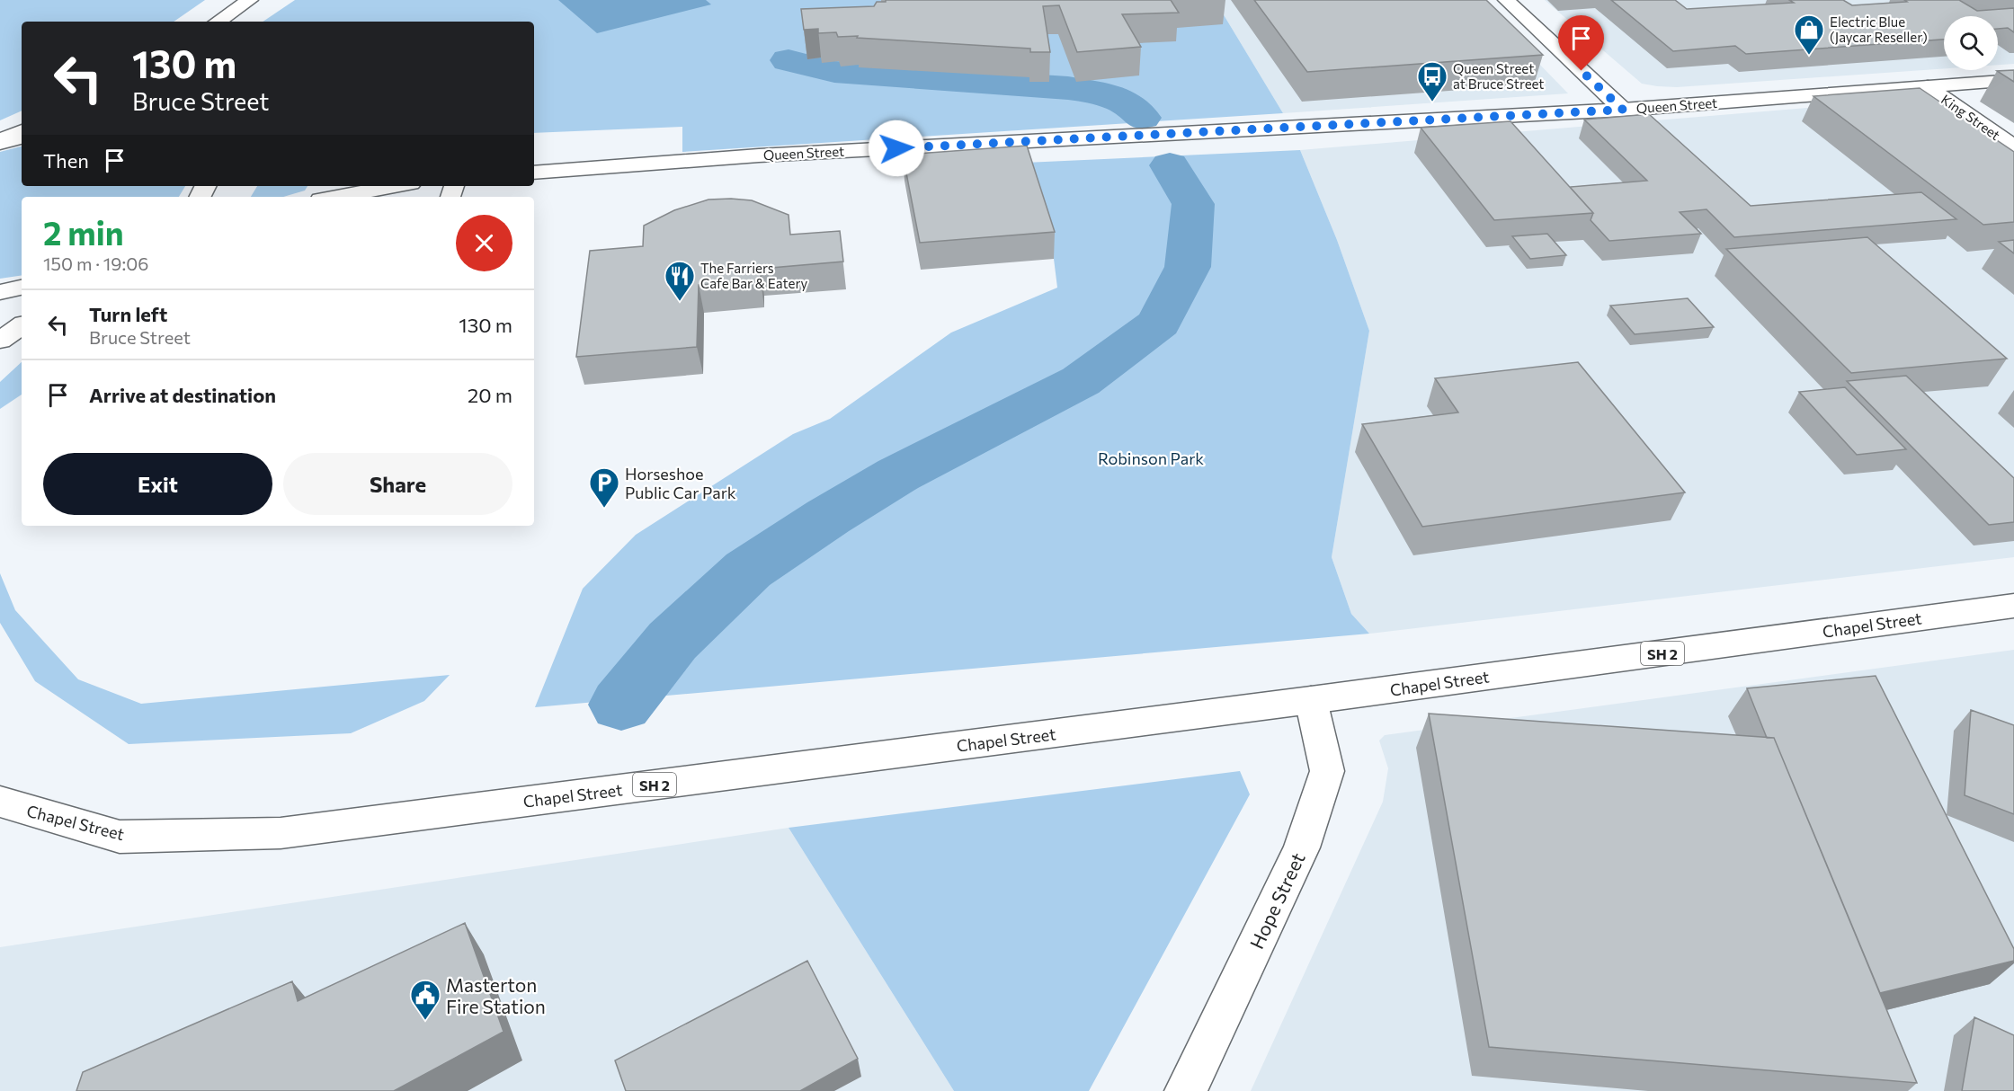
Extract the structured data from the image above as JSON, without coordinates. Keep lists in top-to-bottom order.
{
  "streets": {
    "main road": [
      "Queen Street",
      "King Street",
      "Chapel Street",
      "SH 2",
      "Hope Street"
    ]
  },
  "crossings": [
    ["Queen Street", "King Street"],
    ["Chapel Street", "Hope Street"]
  ],
  "parks": ["Robinson Park"],
  "places": {
    "shop": ["Electric Blue (Jaycar Reseller)"],
    "bus stop": ["Queen Street at Bruce Street"],
    "restaurant": ["The Farriers Cafe Bar & Eatery"],
    "parking": ["Horseshoe Public Car Park"],
    "public building": ["Masterton Fire Station"]
  },
  "page": {
    "turn": ["130 m", "Bruce Street"],
    "then": "Then",
    "heading": ["2 min", "150 m · 19:06"],
    "list": [
      {
        "name": "Turn left",
        "note": "Bruce Street",
        "value": "130 m"
      },
      {
        "name": "Arrive at destination",
        "value": "20 m"
      }
    ],
    "buttons": ["Exit", "Share"]
  }
}
